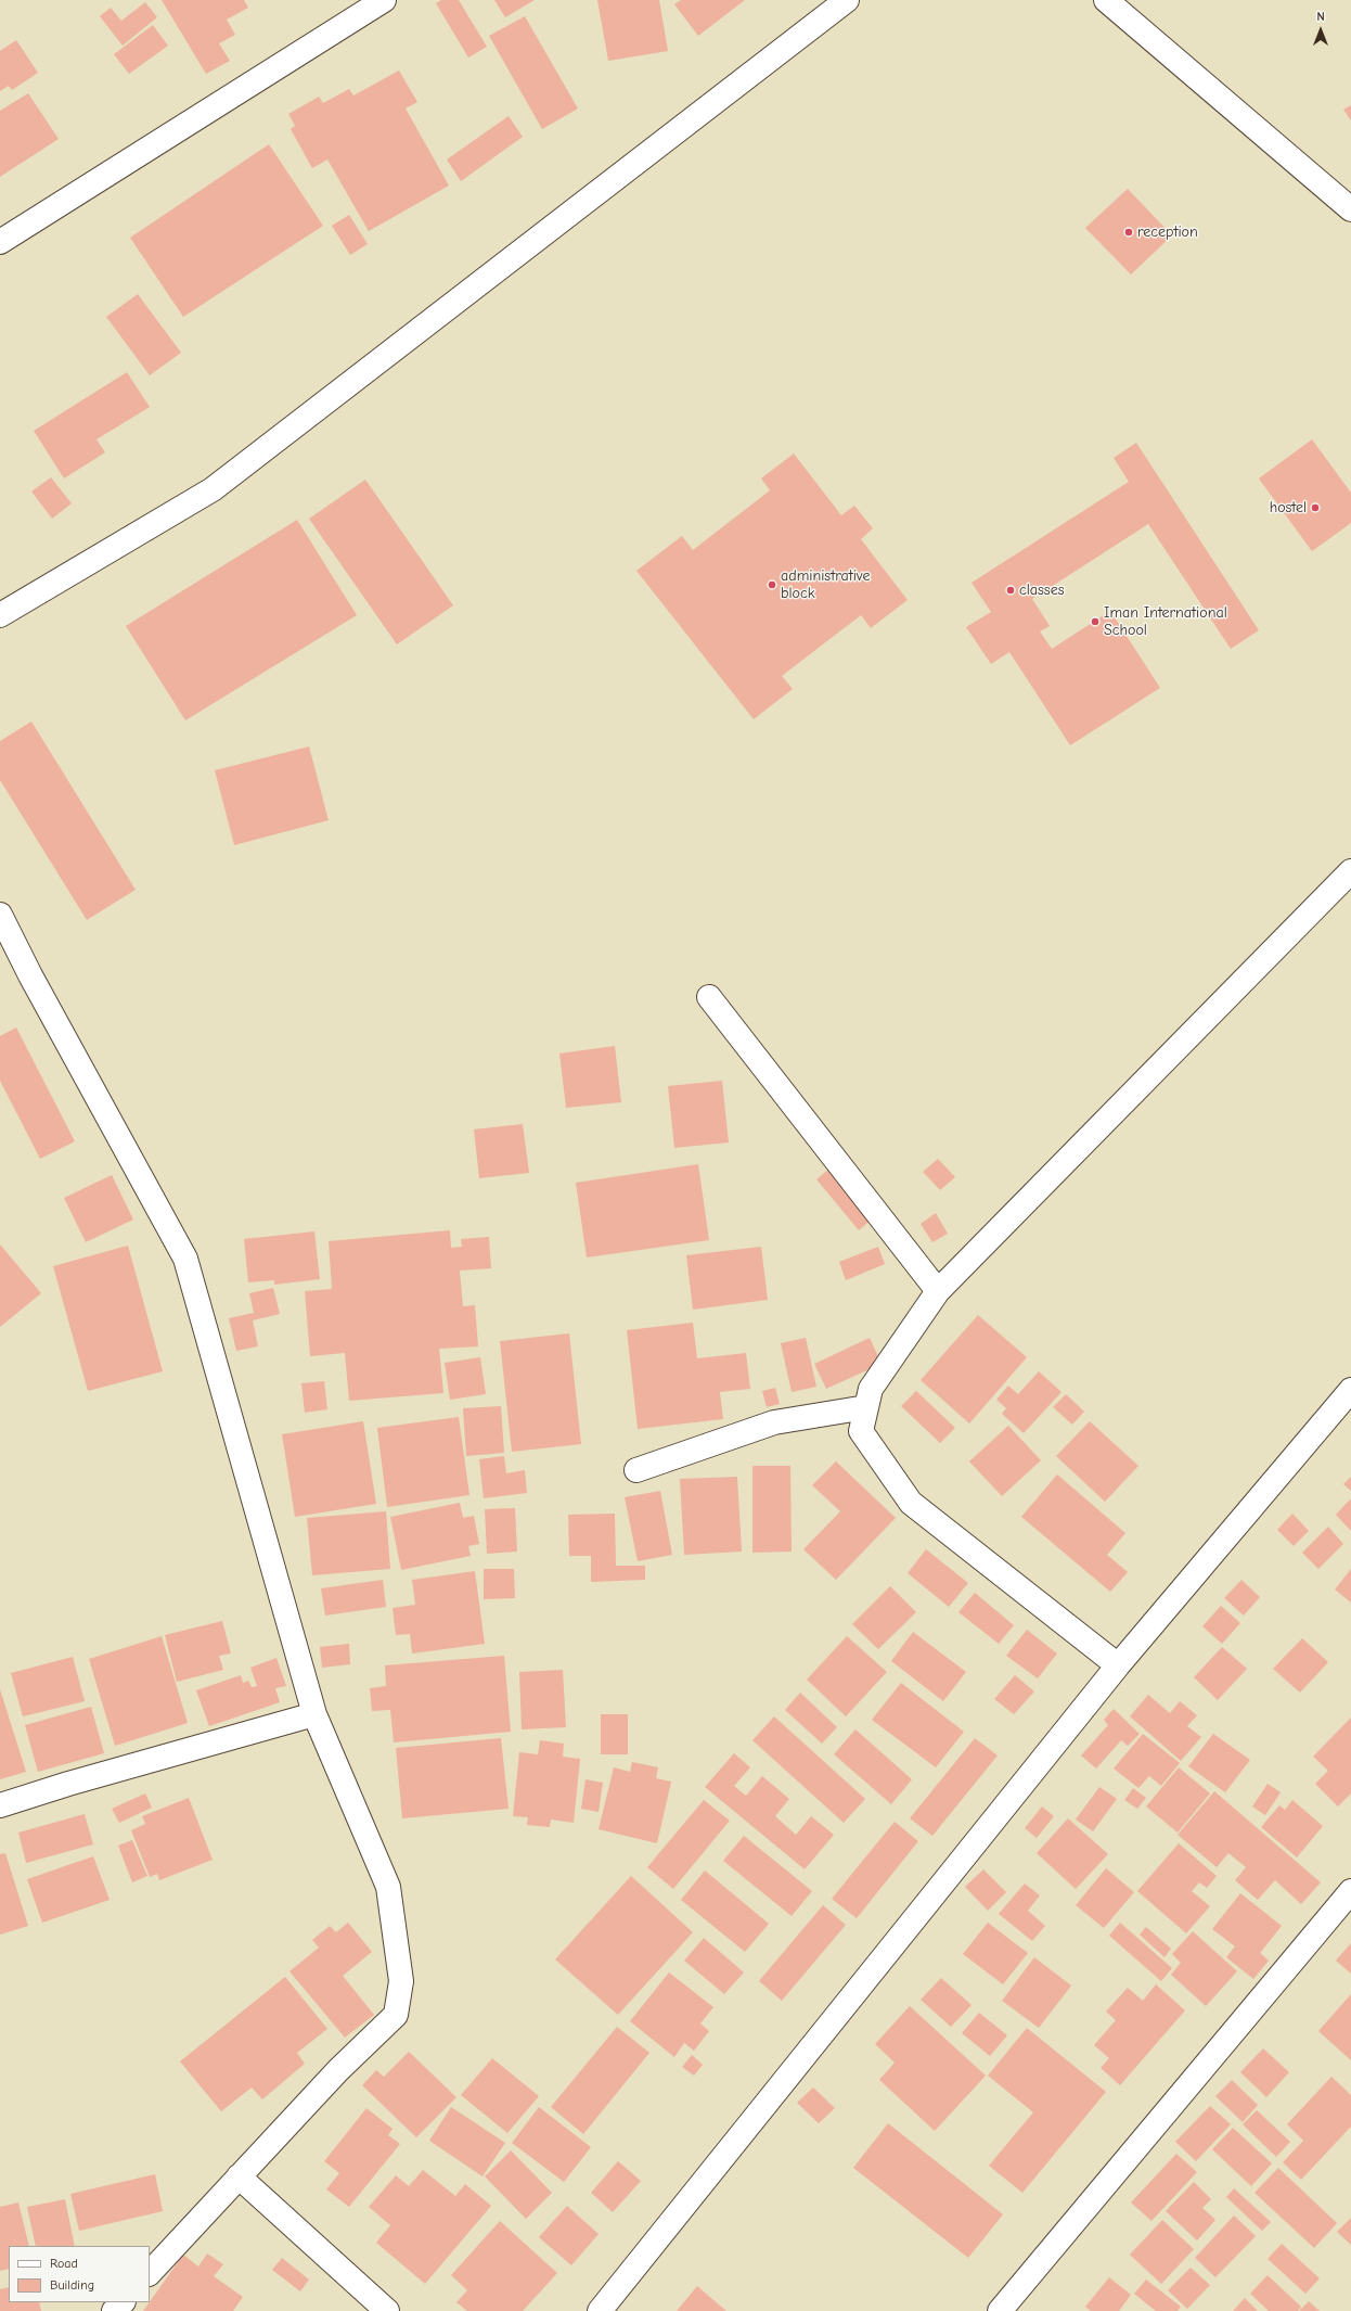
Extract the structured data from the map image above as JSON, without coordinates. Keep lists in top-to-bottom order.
{
  "places": [
    "reception",
    "hostel",
    "administrative block",
    "classes",
    "Iman International School"
  ],
  "legend": ["Road", "Building"],
  "north": "top"
}
